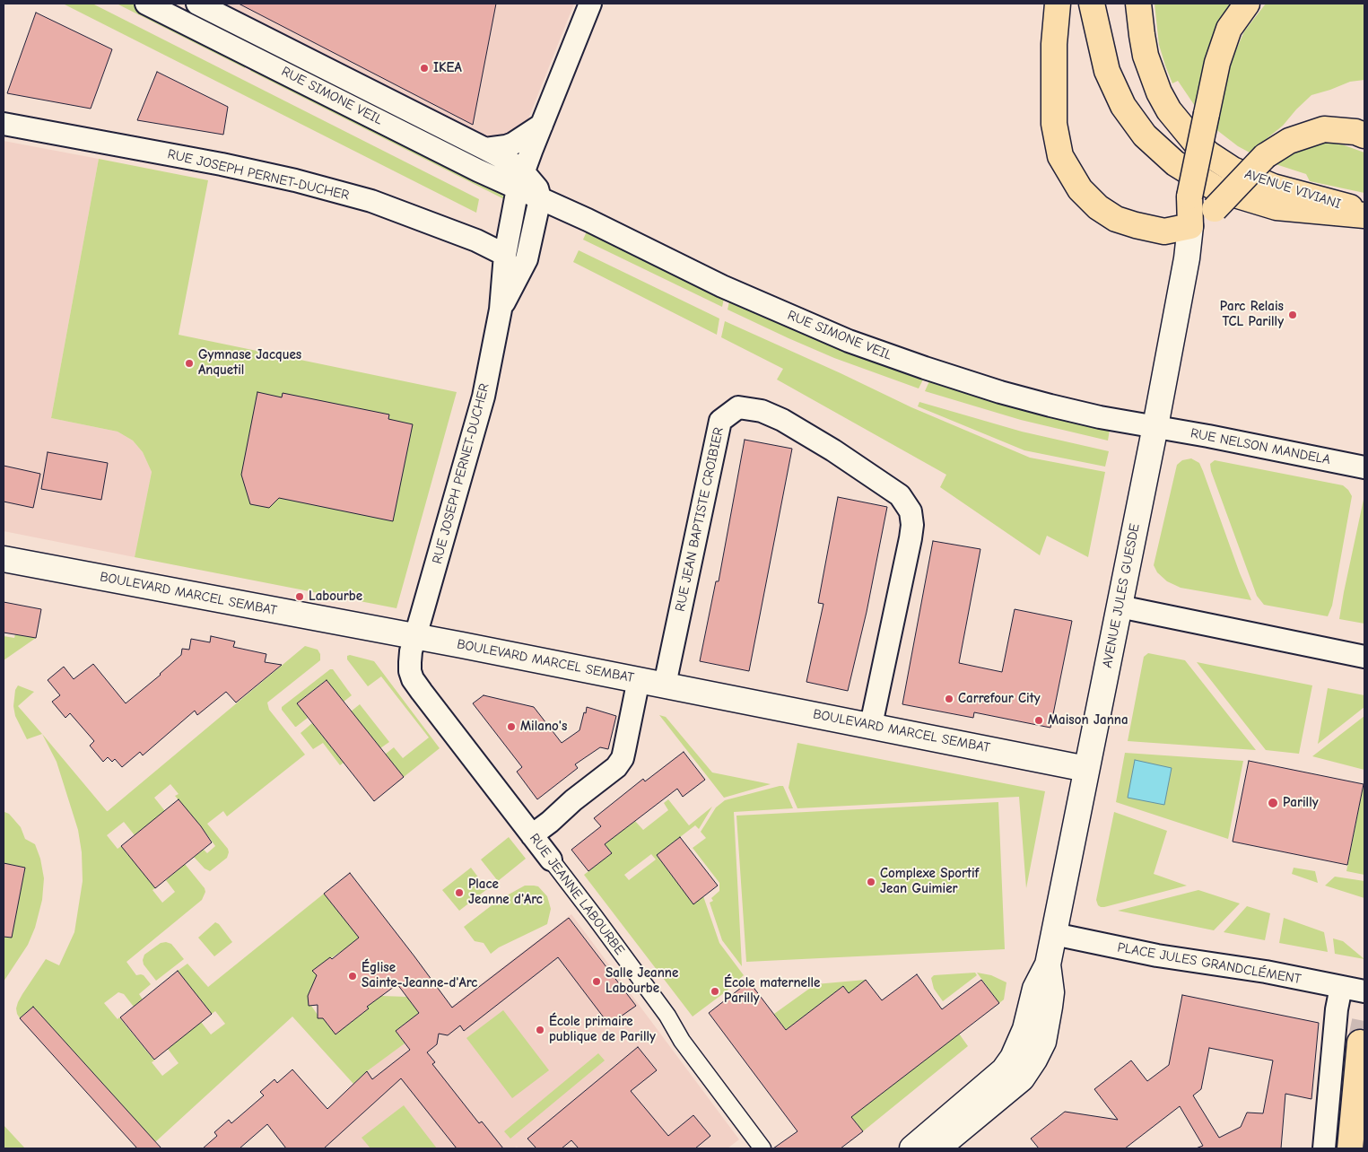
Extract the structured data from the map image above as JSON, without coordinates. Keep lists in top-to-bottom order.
{
  "streets": {
    "main road": ["AVENUE VIVIANI"],
    "street": [
      "RUE SIMONE VEIL",
      "RUE JOSEPH PERNET-DUCHER",
      "RUE NELSON MANDELA",
      "RUE JEAN BAPTISTE CROIBIER",
      "BOULEVARD MARCEL SEMBAT",
      "AVENUE JULES GUESDE",
      "RUE JEANNE LABOURBE",
      "PLACE JULES GRANDCLÉMENT"
    ]
  },
  "crossings": [
    ["RUE SIMONE VEIL", "RUE JOSEPH PERNET-DUCHER"],
    ["RUE SIMONE VEIL", "RUE NELSON MANDELA"],
    ["RUE SIMONE VEIL", "AVENUE JULES GUESDE"],
    ["RUE JOSEPH PERNET-DUCHER", "BOULEVARD MARCEL SEMBAT"],
    ["RUE JOSEPH PERNET-DUCHER", "RUE JEANNE LABOURBE"],
    ["RUE NELSON MANDELA", "AVENUE JULES GUESDE"],
    ["RUE JEAN BAPTISTE CROIBIER", "BOULEVARD MARCEL SEMBAT"],
    ["BOULEVARD MARCEL SEMBAT", "AVENUE JULES GUESDE"],
    ["BOULEVARD MARCEL SEMBAT", "RUE JEANNE LABOURBE"],
    ["AVENUE JULES GUESDE", "PLACE JULES GRANDCLÉMENT"]
  ],
  "places": [
    "IKEA",
    "Parc Relais TCL Parilly",
    "Gymnase Jacques Anquetil",
    "Labourbe",
    "Carrefour City",
    "Maison Janna",
    "Milano's",
    "Parilly",
    "Complexe Sportif Jean Guimier",
    "Place Jeanne d'Arc",
    "Église Sainte-Jeanne-d'Arc",
    "Salle Jeanne Labourbe",
    "École maternelle Parilly",
    "École primaire publique de Parilly"
  ]
}
